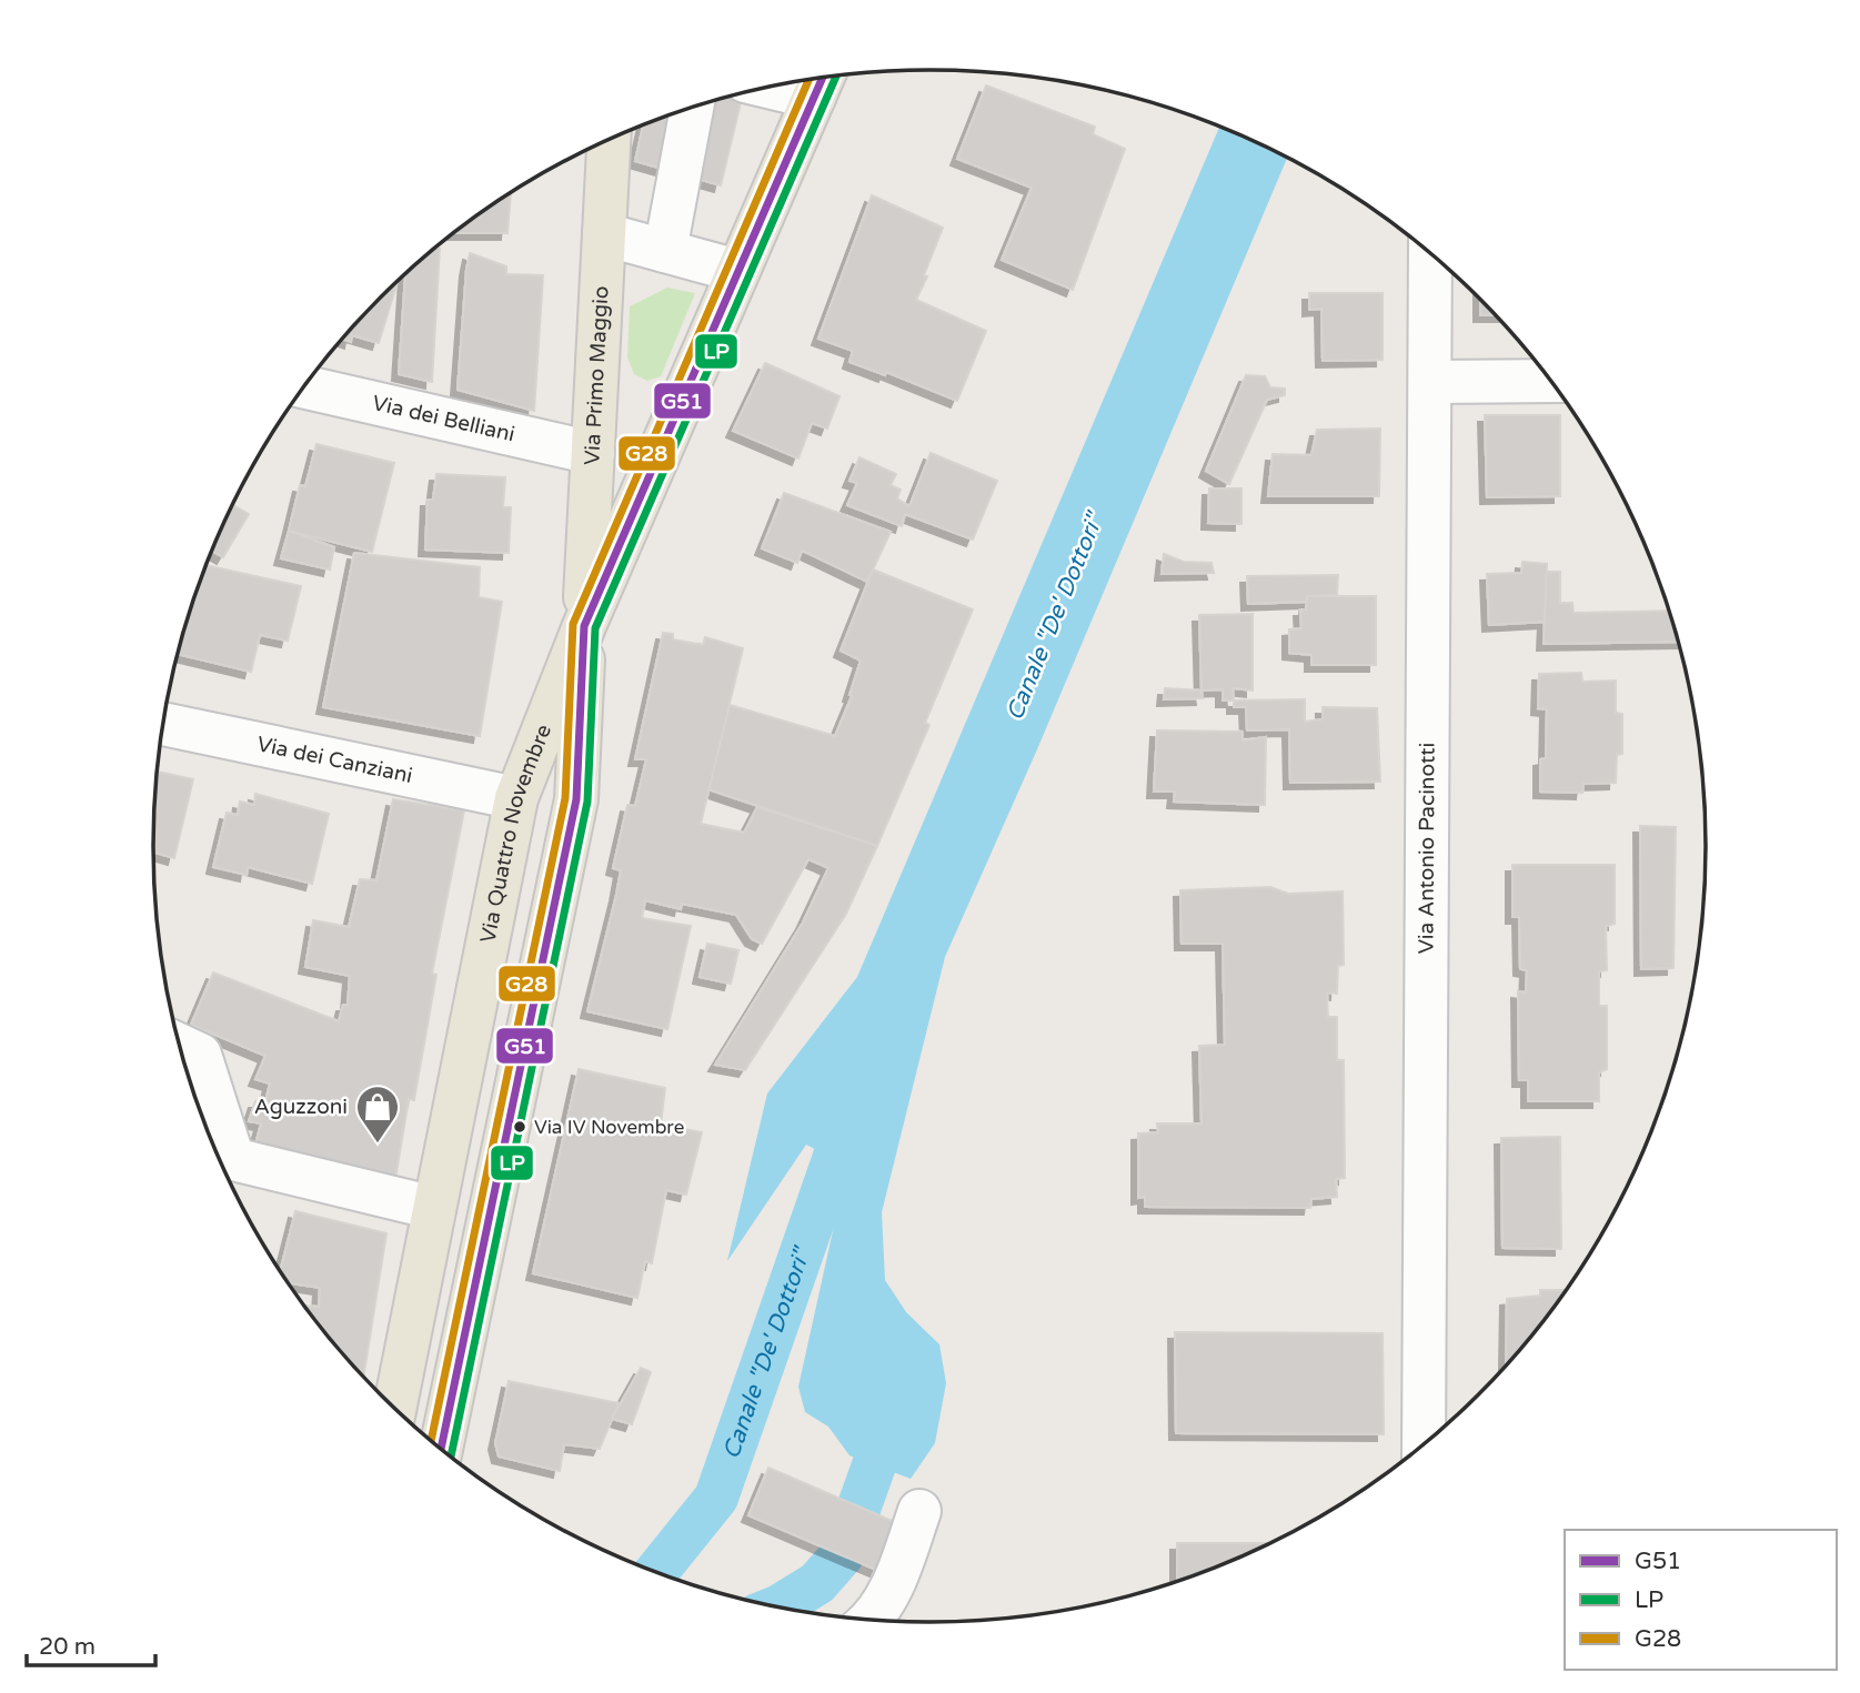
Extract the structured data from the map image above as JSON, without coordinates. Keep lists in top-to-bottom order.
{
  "streets": {
    "main road": ["Via Primo Maggio", "Via Quattro Novembre"],
    "street": ["Via dei Belliani", "Via dei Canziani", "Via Antonio Pacinotti"]
  },
  "crossings": [
    ["Via Primo Maggio", "Via dei Belliani"],
    ["Via Primo Maggio", "Via Quattro Novembre"],
    ["Via dei Canziani", "Via Quattro Novembre"]
  ],
  "water": ["Canale \"De' Dottori\""],
  "places": {
    "other": ["Via IV Novembre"],
    "shop": ["Aguzzoni"]
  },
  "lines": ["transit line LP", "transit line G51", "transit line G28"],
  "legend": ["G51", "LP", "G28"],
  "scale_bar": "20 m"
}
